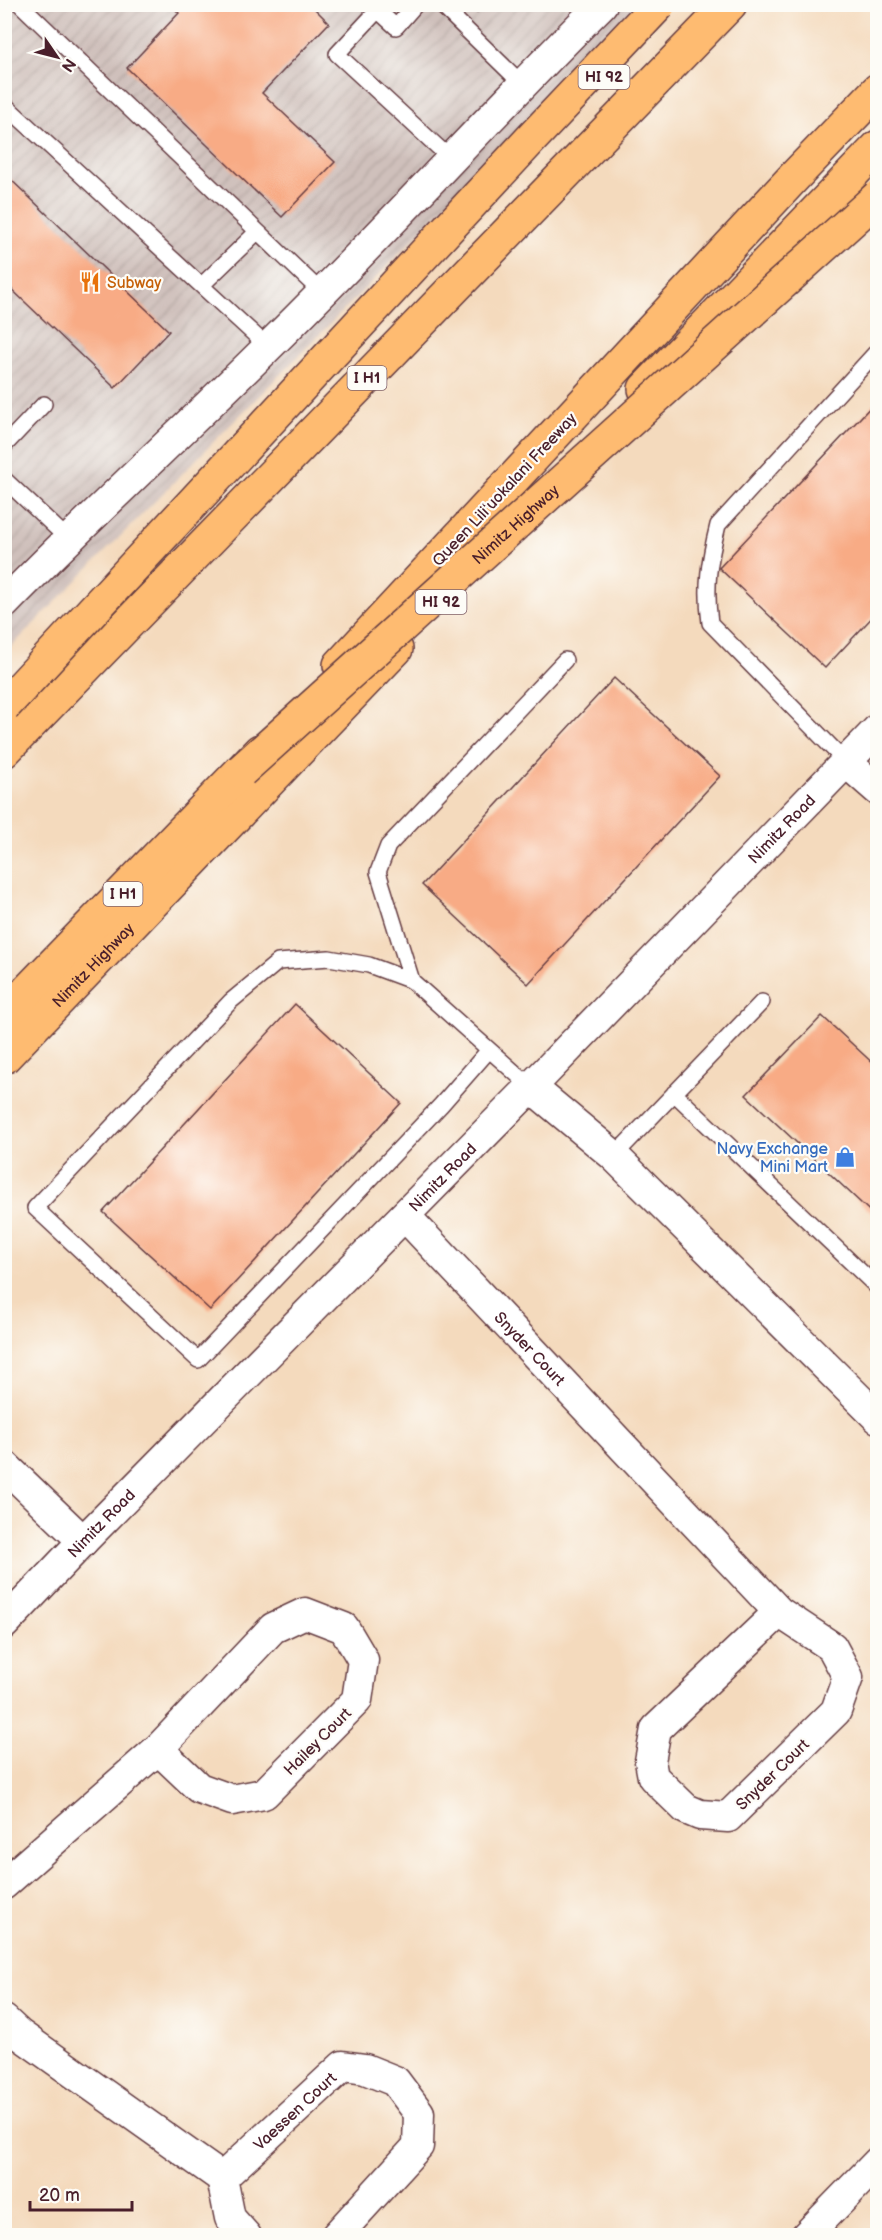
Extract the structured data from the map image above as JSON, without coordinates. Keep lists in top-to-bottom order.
{
  "streets": {
    "main road": [
      "HI 92",
      "I H1",
      "Queen Liliʻuokalani Freeway",
      "Nimitz Highway"
    ],
    "street": [
      "Nimitz Road",
      "Snyder Court",
      "Hailey Court",
      "Vaessen Court"
    ]
  },
  "crossings": [
    ["Nimitz Road", "Snyder Court"]
  ],
  "places": {
    "restaurant": ["Subway"],
    "shop": ["Navy Exchange Mini Mart"]
  },
  "scale_bar": "20 m",
  "north": "bottom right"
}
